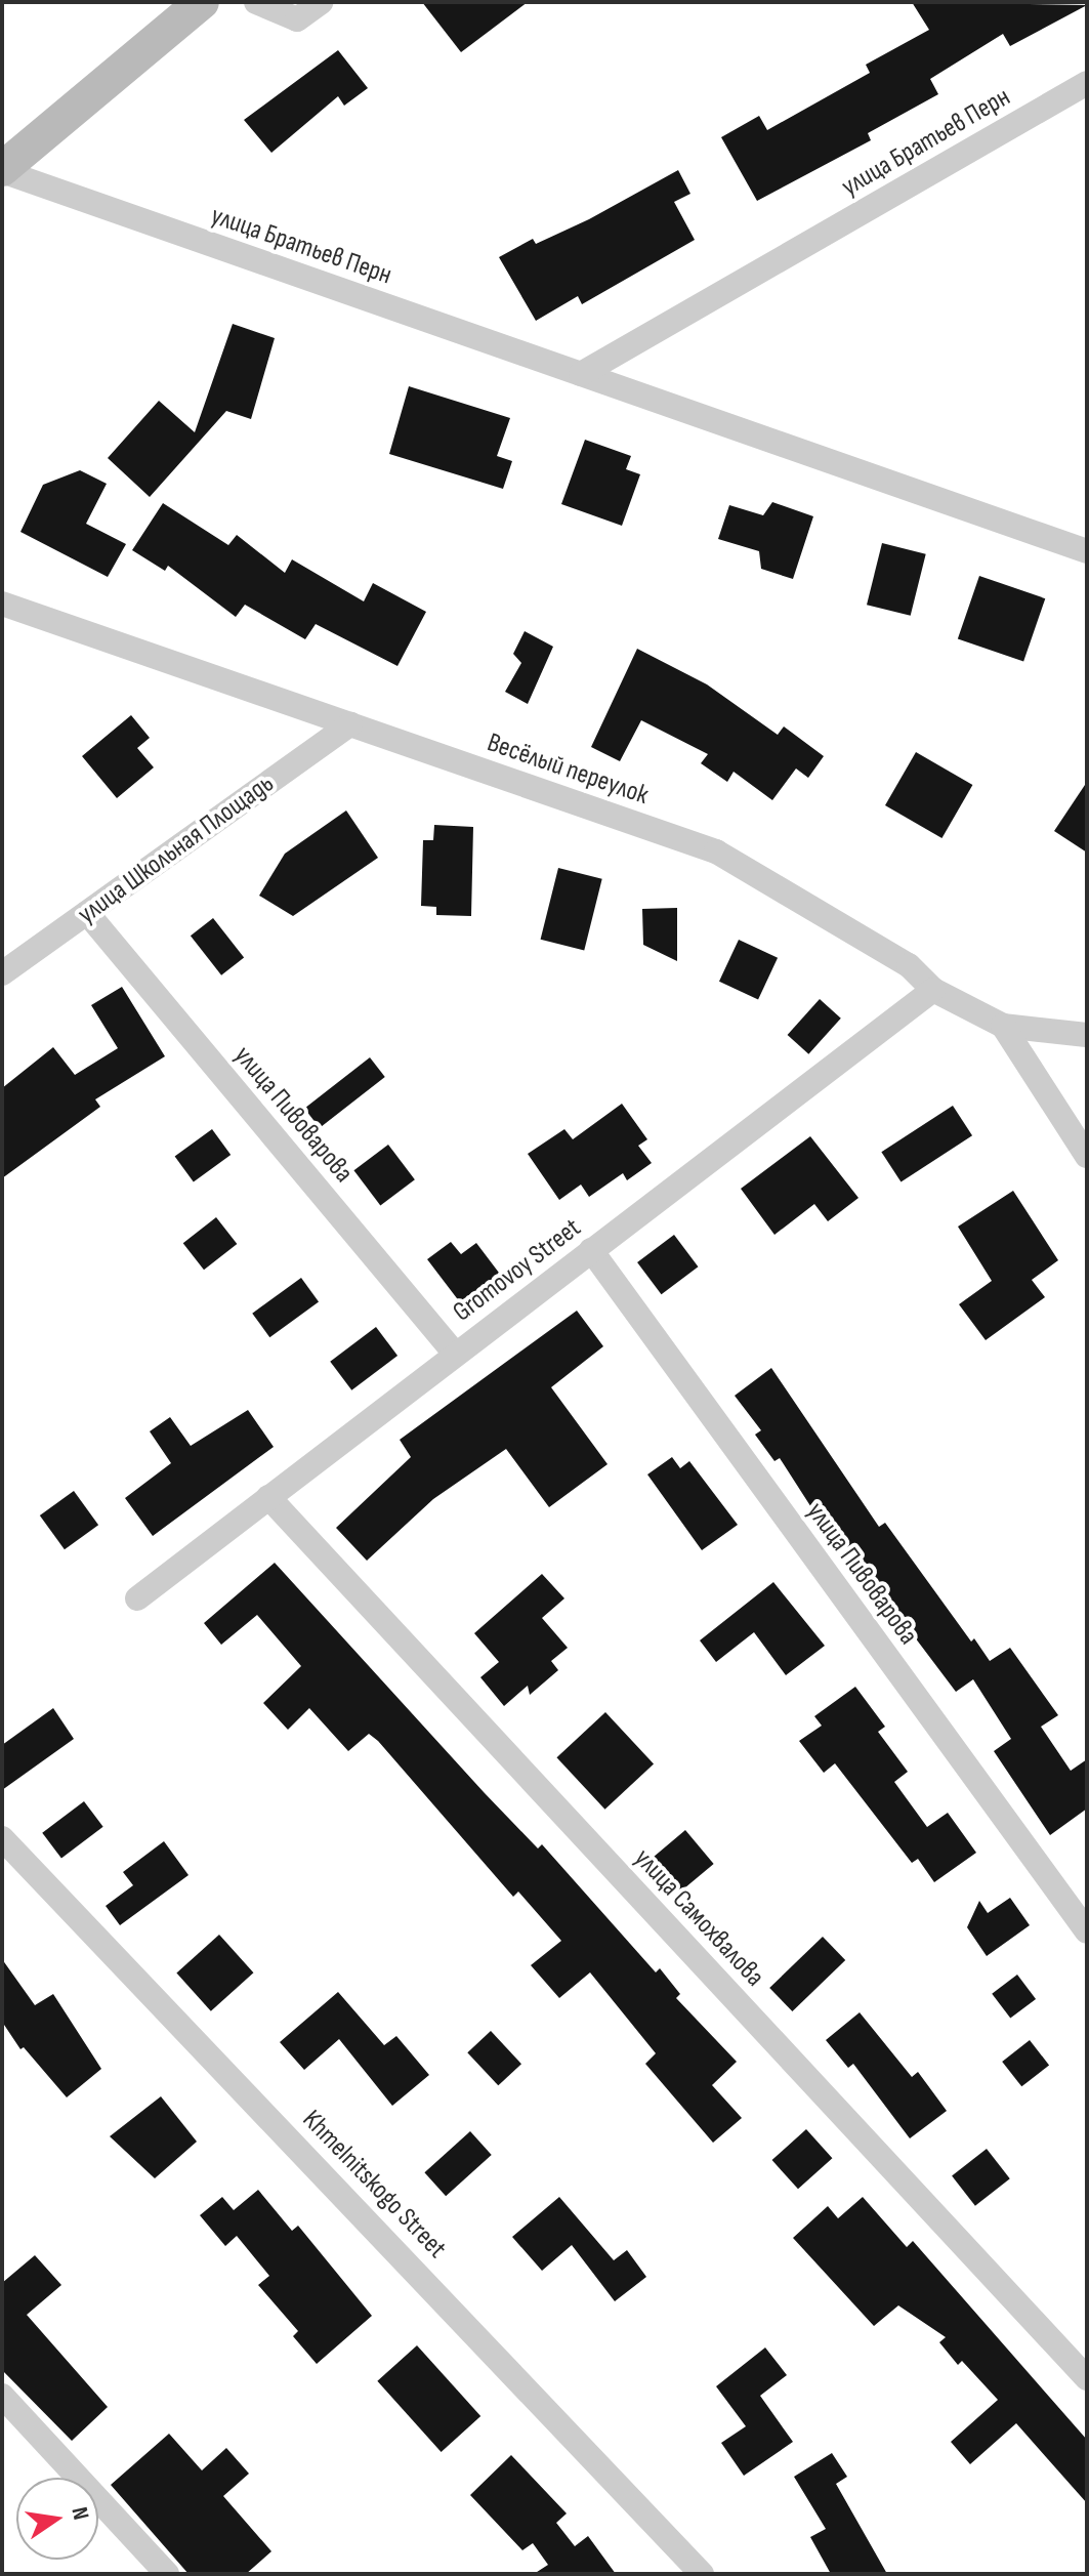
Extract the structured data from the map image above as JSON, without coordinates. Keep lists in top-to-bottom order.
{
  "streets": {
    "street": [
      "улица Братьев Перн",
      "Весёлый переулок",
      "улица Школьная Площадь",
      "улица Пивоварова",
      "Gromovoy Street",
      "улица Самохвалова",
      "Khmelnitskogo Street"
    ]
  },
  "crossings": [
    ["Весёлый переулок", "улица Школьная Площадь"],
    ["Весёлый переулок", "Gromovoy Street"],
    ["улица Школьная Площадь", "улица Пивоварова"],
    ["улица Пивоварова", "Gromovoy Street"],
    ["Gromovoy Street", "улица Самохвалова"]
  ],
  "north": "right"
}
